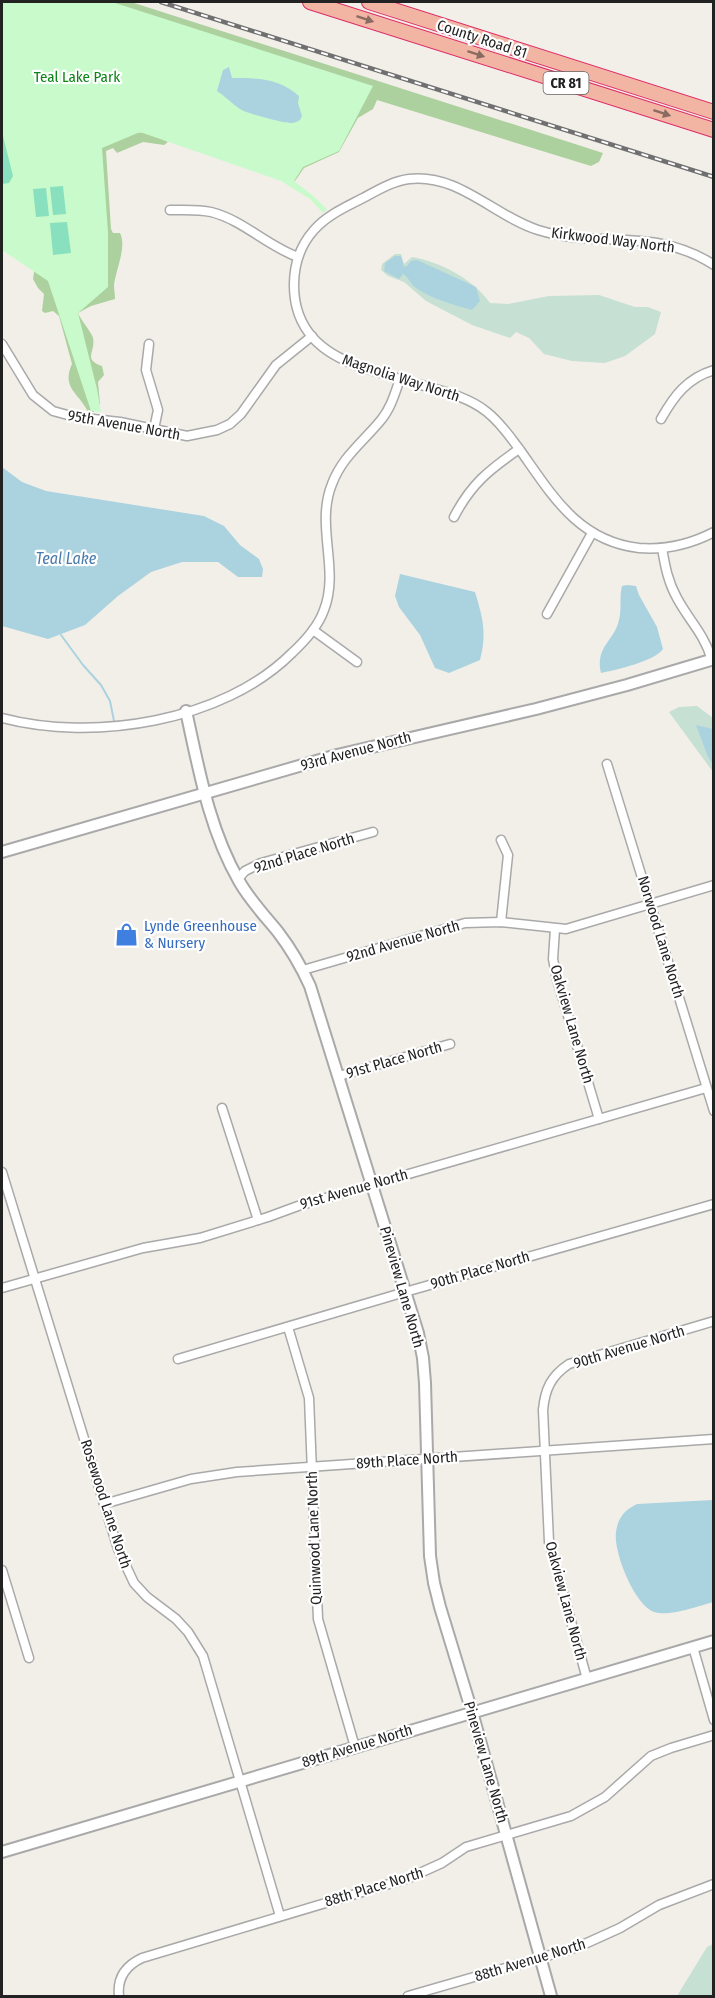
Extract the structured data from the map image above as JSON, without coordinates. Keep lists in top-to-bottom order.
{
  "streets": {
    "highway": ["County Road 81", "CR 81"],
    "street": [
      "Kirkwood Way North",
      "Magnolia Way North",
      "95th Avenue North",
      "93rd Avenue North",
      "92nd Place North",
      "Norwood Lane North",
      "92nd Avenue North",
      "Oakview Lane North",
      "91st Place North",
      "91st Avenue North",
      "90th Place North",
      "Pineview Lane North",
      "90th Avenue North",
      "89th Place North",
      "Rosewood Lane North",
      "Quinwood Lane North",
      "89th Avenue North",
      "88th Place North",
      "88th Avenue North"
    ]
  },
  "crossings": [
    ["Kirkwood Way North", "Magnolia Way North"],
    ["Magnolia Way North", "95th Avenue North"],
    ["93rd Avenue North", "Pineview Lane North"],
    ["92nd Place North", "Pineview Lane North"],
    ["Norwood Lane North", "92nd Avenue North"],
    ["Norwood Lane North", "91st Avenue North"],
    ["92nd Avenue North", "Oakview Lane North"],
    ["92nd Avenue North", "Pineview Lane North"],
    ["Oakview Lane North", "91st Avenue North"],
    ["Oakview Lane North", "90th Avenue North"],
    ["Oakview Lane North", "89th Place North"],
    ["Oakview Lane North", "89th Avenue North"],
    ["91st Place North", "Pineview Lane North"],
    ["91st Avenue North", "Pineview Lane North"],
    ["91st Avenue North", "Rosewood Lane North"],
    ["90th Place North", "Pineview Lane North"],
    ["90th Place North", "Quinwood Lane North"],
    ["Pineview Lane North", "89th Place North"],
    ["Pineview Lane North", "89th Avenue North"],
    ["Pineview Lane North", "88th Place North"],
    ["Pineview Lane North", "88th Avenue North"],
    ["90th Avenue North", "89th Place North"],
    ["89th Place North", "Rosewood Lane North"],
    ["89th Place North", "Quinwood Lane North"],
    ["Rosewood Lane North", "89th Avenue North"],
    ["Rosewood Lane North", "88th Place North"],
    ["Quinwood Lane North", "89th Avenue North"]
  ],
  "water": ["Teal Lake"],
  "parks": ["Teal Lake Park"],
  "places": {
    "shop": ["Lynde Greenhouse & Nursery"]
  }
}
